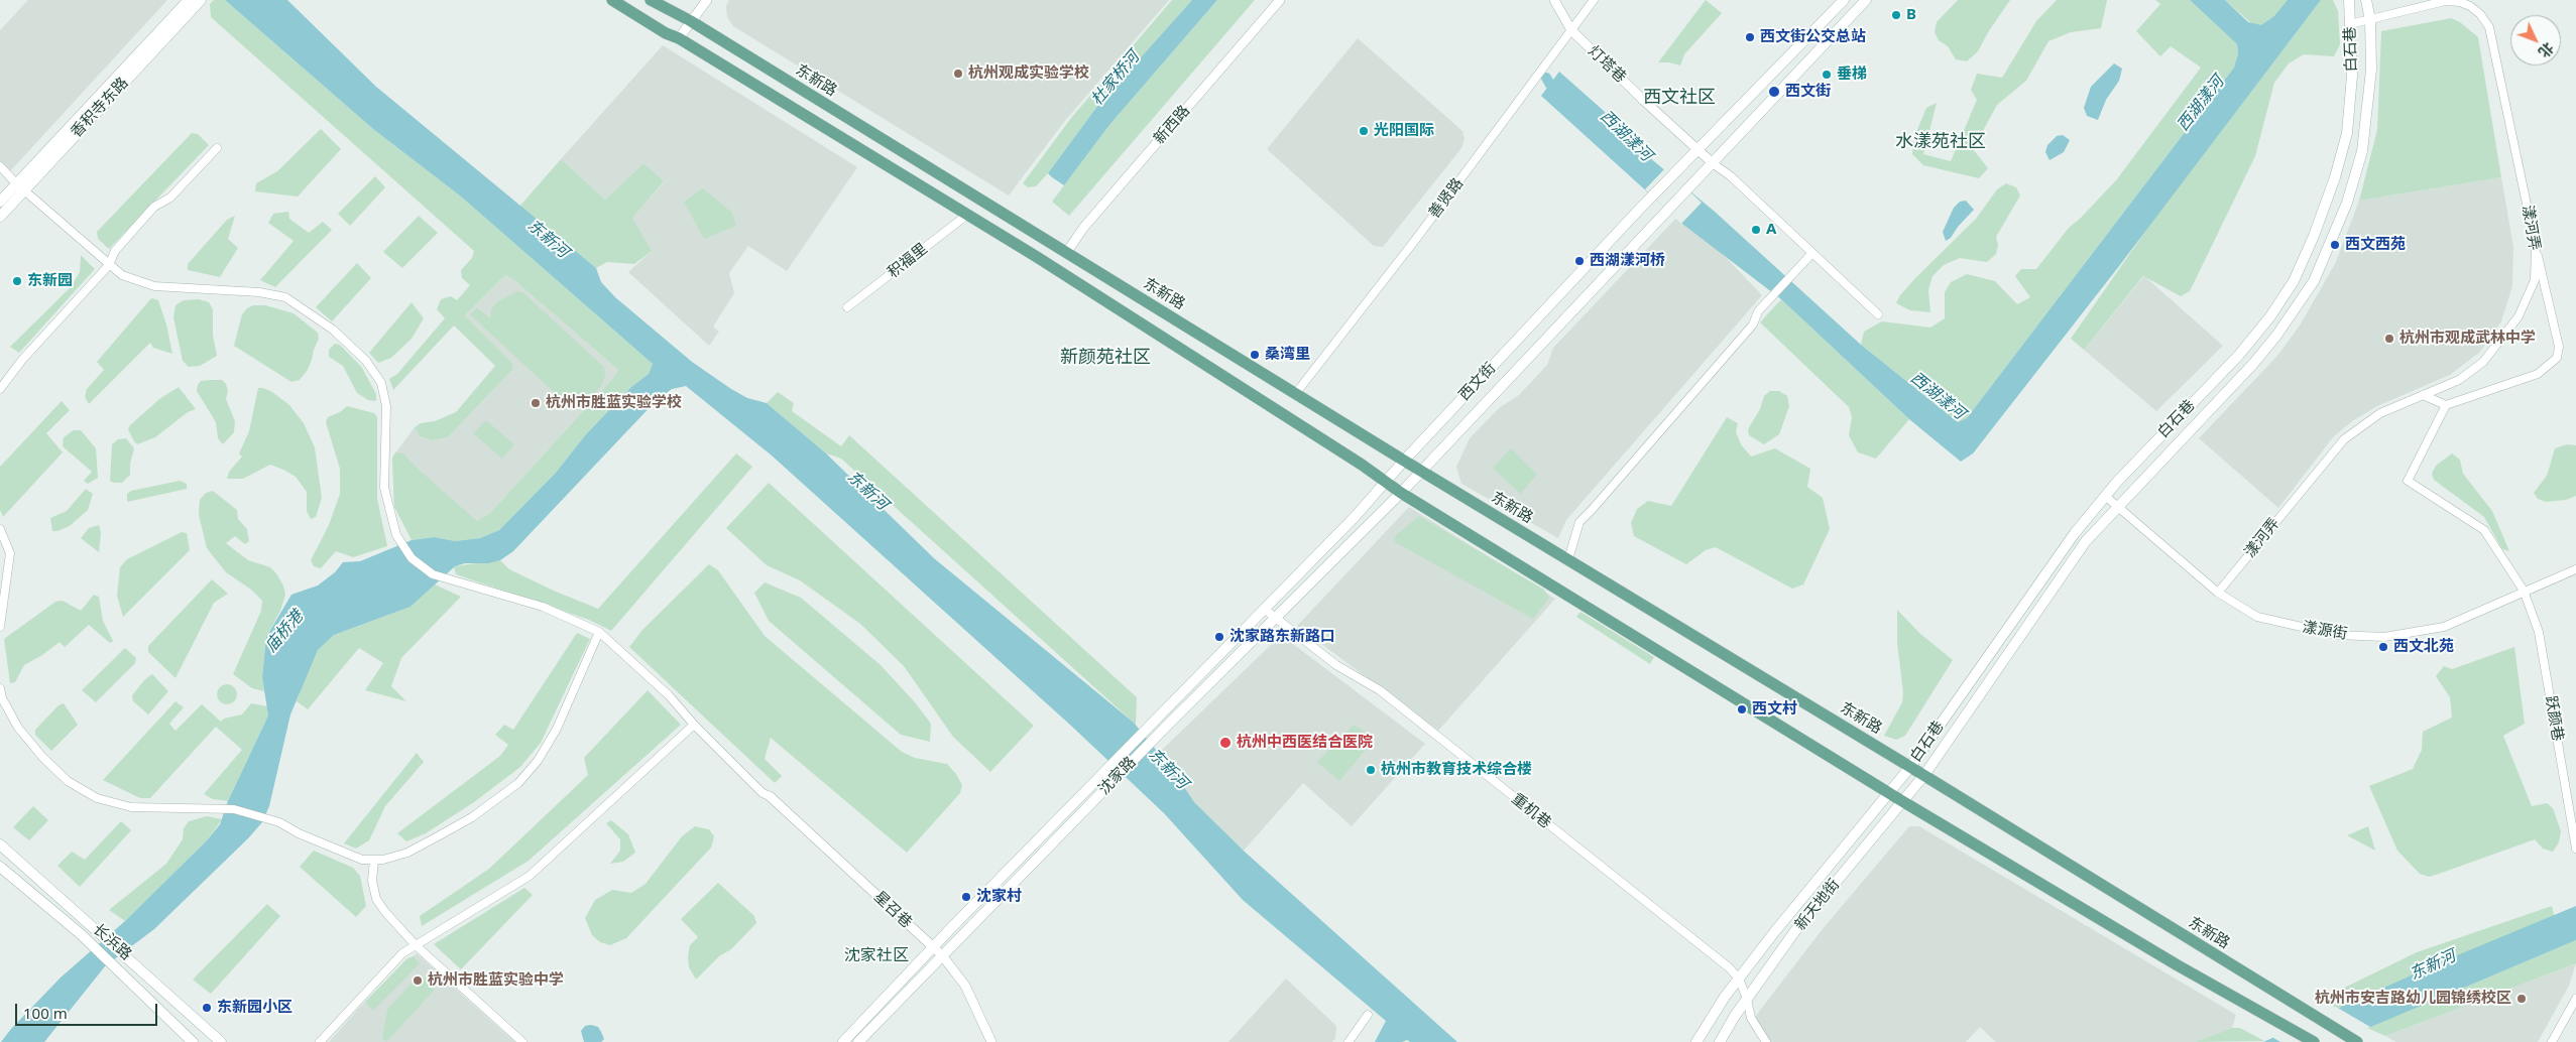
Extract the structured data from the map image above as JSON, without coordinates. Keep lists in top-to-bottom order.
{
  "streets": {
    "main road": [
      "白石巷",
      "东新路",
      "香积寺东路",
      "西文街",
      "沈家路",
      "新天地街",
      "长浜路"
    ],
    "street": [
      "灯塔巷",
      "新西路",
      "善贤路",
      "漾河弄",
      "积福里",
      "漾源街",
      "跃颜巷",
      "重机巷",
      "星召巷"
    ]
  },
  "crossings": [
    ["白石巷", "东新路"],
    ["白石巷", "漾河弄"],
    ["白石巷", "漾源街"],
    ["白石巷", "新天地街"],
    ["灯塔巷", "善贤路"],
    ["灯塔巷", "西文街"],
    ["东新路", "新西路"],
    ["东新路", "善贤路"],
    ["东新路", "西文街"],
    ["东新路", "沈家路"],
    ["东新路", "新天地街"],
    ["漾河弄", "漾源街"],
    ["西文街", "沈家路"],
    ["漾源街", "跃颜巷"],
    ["沈家路", "重机巷"],
    ["沈家路", "星召巷"],
    ["重机巷", "新天地街"]
  ],
  "districts": [
    "西文社区",
    "水漾苑社区",
    "新颜苑社区",
    "沈家社区"
  ],
  "water": [
    "杜家桥河",
    "西湖漾河",
    "东新河",
    "庙桥港"
  ],
  "places": [
    "B",
    "西文街公交总站",
    "杭州观成实验学校",
    "垂梯",
    "西文街",
    "光阳国际",
    "A",
    "西文西苑",
    "西湖漾河桥",
    "东新园",
    "杭州市观成武林中学",
    "桑湾里",
    "杭州市胜蓝实验学校",
    "沈家路东新路口",
    "西文北苑",
    "西文村",
    "杭州中西医结合医院",
    "杭州市教育技术综合楼",
    "沈家村",
    "杭州市胜蓝实验中学",
    "杭州市安吉路幼儿园锦绣校区",
    "东新园小区"
  ],
  "scale_bar": "100 m",
  "north": "bottom right"
}
